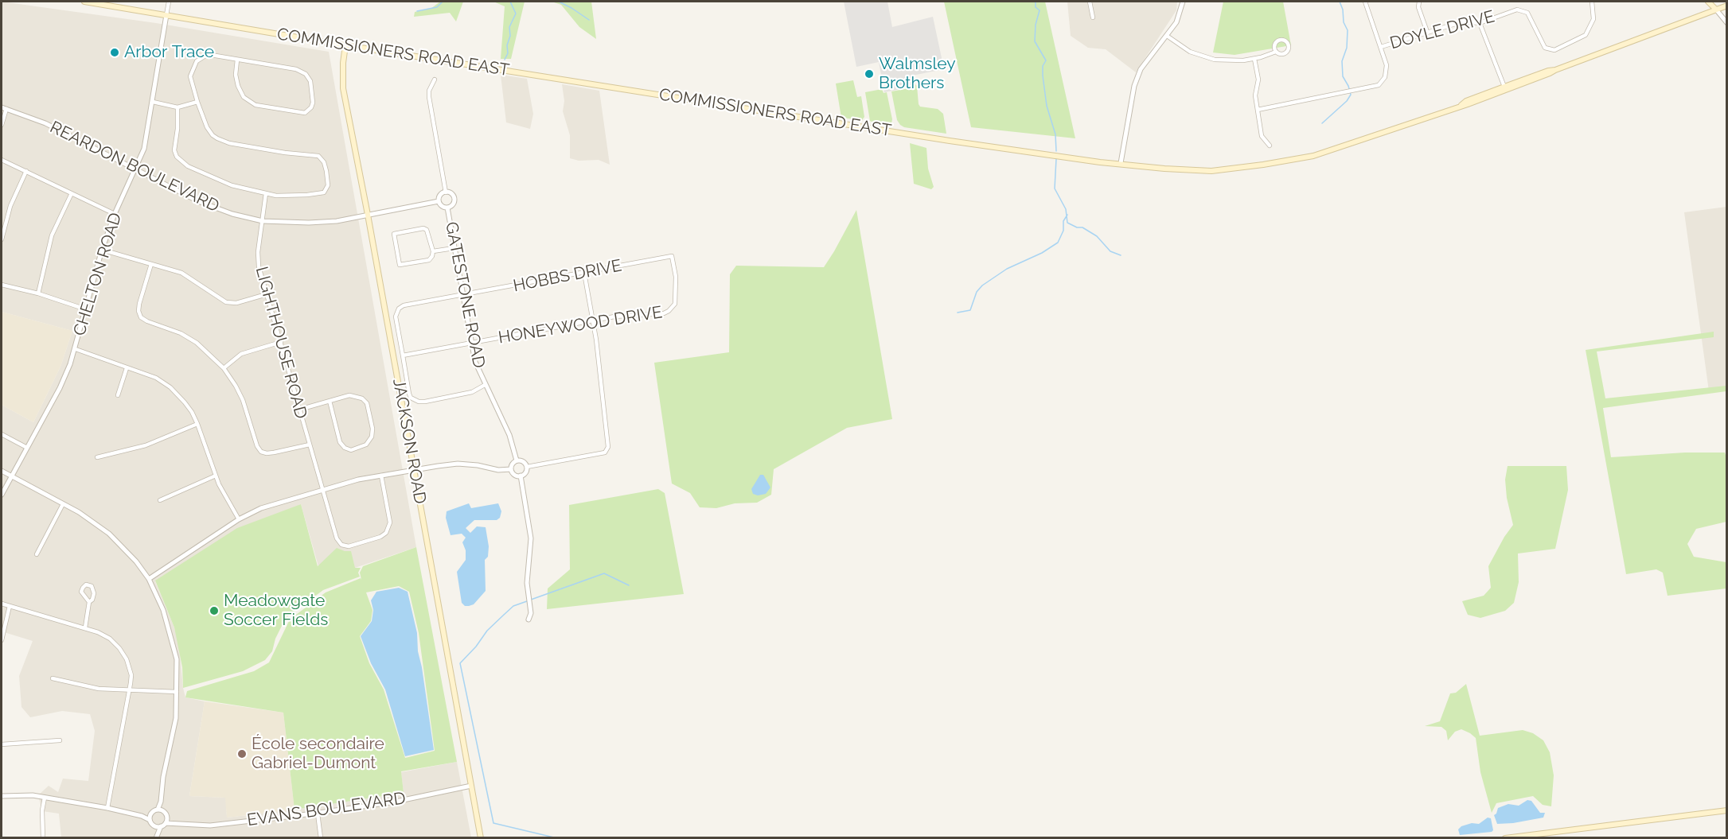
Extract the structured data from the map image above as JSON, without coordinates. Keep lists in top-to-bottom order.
{
  "streets": {
    "main road": ["COMMISSIONERS ROAD EAST", "JACKSON ROAD"],
    "street": [
      "DOYLE DRIVE",
      "REARDON BOULEVARD",
      "CHELTON ROAD",
      "HOBBS DRIVE",
      "GATESTONE ROAD",
      "HONEYWOOD DRIVE",
      "LIGHTHOUSE ROAD",
      "EVANS BOULEVARD"
    ]
  },
  "crossings": [
    ["COMMISSIONERS ROAD EAST", "CHELTON ROAD"],
    ["COMMISSIONERS ROAD EAST", "JACKSON ROAD"],
    ["REARDON BOULEVARD", "CHELTON ROAD"],
    ["REARDON BOULEVARD", "GATESTONE ROAD"],
    ["REARDON BOULEVARD", "LIGHTHOUSE ROAD"],
    ["REARDON BOULEVARD", "JACKSON ROAD"],
    ["HOBBS DRIVE", "GATESTONE ROAD"],
    ["HOBBS DRIVE", "HONEYWOOD DRIVE"],
    ["GATESTONE ROAD", "HONEYWOOD DRIVE"],
    ["JACKSON ROAD", "EVANS BOULEVARD"]
  ],
  "places": [
    "Arbor Trace",
    "Walmsley Brothers",
    "Meadowgate Soccer Fields",
    "École secondaire Gabriel-Dumont"
  ]
}
